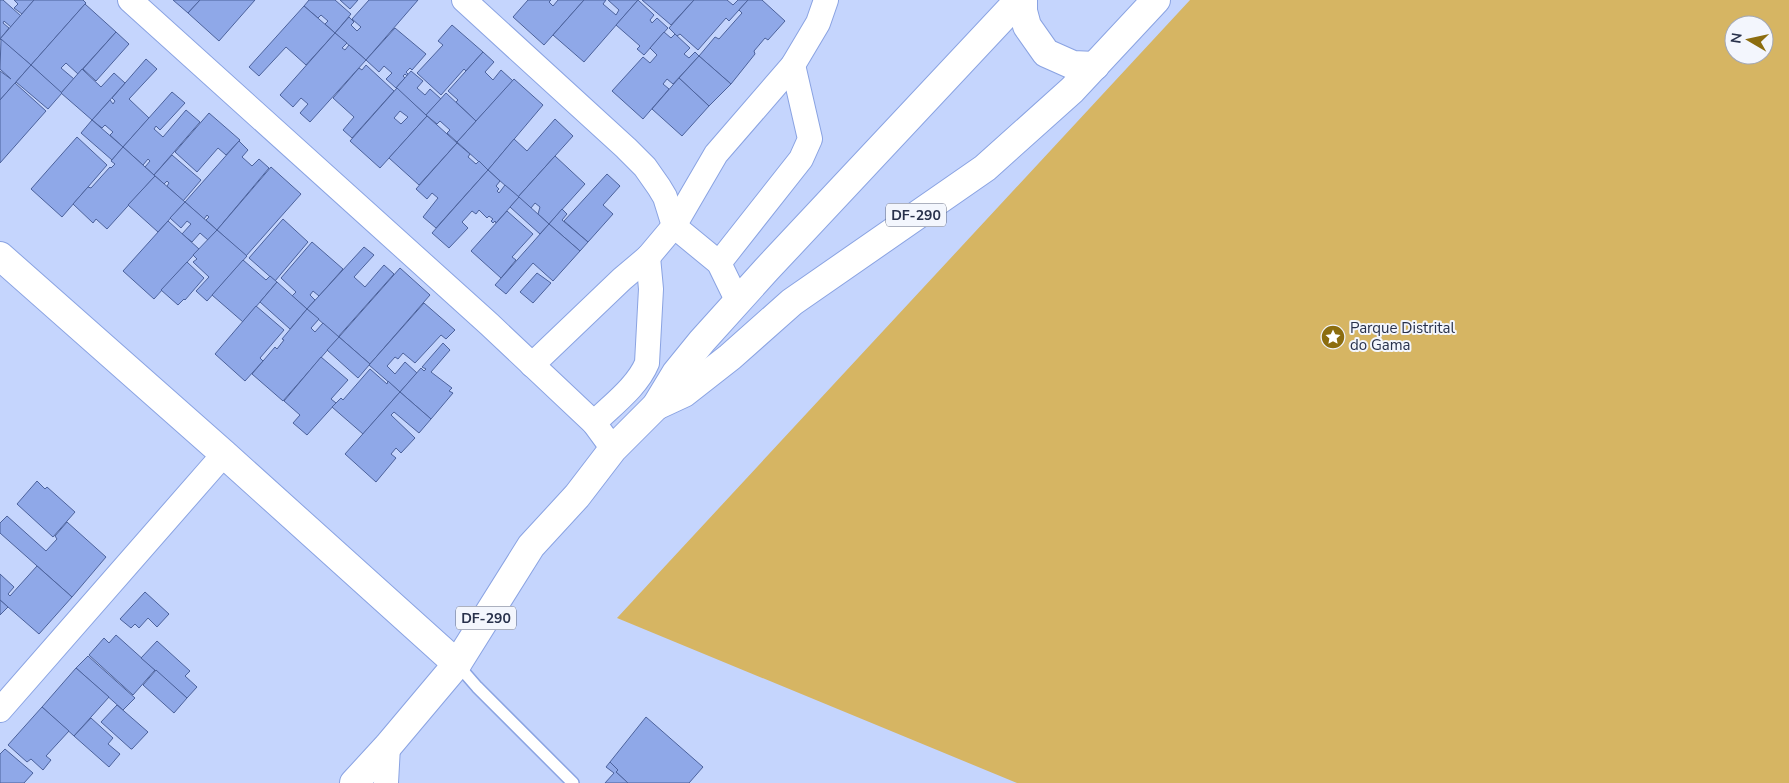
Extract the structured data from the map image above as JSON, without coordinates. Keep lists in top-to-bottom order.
{
  "streets": {
    "main road": ["DF-290"]
  },
  "places": {
    "place": ["Parque Distrital do Gama"]
  },
  "north": "left"
}
